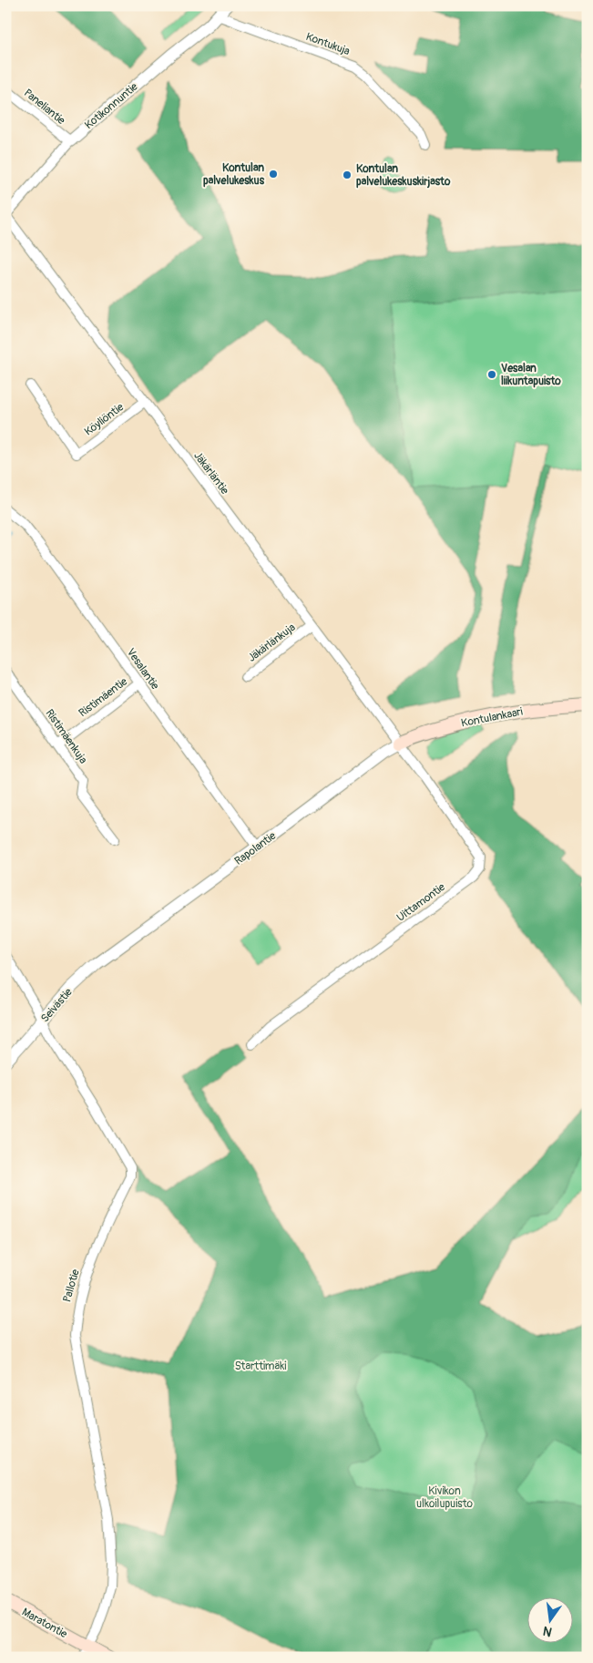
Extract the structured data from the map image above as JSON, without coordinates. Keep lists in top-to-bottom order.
{
  "streets": {
    "main road": ["Kontulankaari", "Maratontie"],
    "street": [
      "Kontukuja",
      "Kotikonnuntie",
      "Paneliantie",
      "Köyliöntie",
      "Jäkärläntie",
      "Jäkärlänkuja",
      "Vesalantie",
      "Ristimäentie",
      "Ristimäenkuja",
      "Rapolantie",
      "Uittamontie",
      "Seivästie",
      "Pallotie"
    ]
  },
  "crossings": [
    ["Kontukuja", "Kotikonnuntie"],
    ["Kotikonnuntie", "Paneliantie"],
    ["Kotikonnuntie", "Jäkärläntie"],
    ["Köyliöntie", "Jäkärläntie"],
    ["Jäkärläntie", "Jäkärlänkuja"],
    ["Jäkärläntie", "Kontulankaari"],
    ["Jäkärläntie", "Rapolantie"],
    ["Jäkärläntie", "Uittamontie"],
    ["Vesalantie", "Ristimäentie"],
    ["Vesalantie", "Rapolantie"],
    ["Ristimäentie", "Ristimäenkuja"],
    ["Kontulankaari", "Rapolantie"],
    ["Kontulankaari", "Uittamontie"],
    ["Rapolantie", "Uittamontie"],
    ["Rapolantie", "Seivästie"],
    ["Seivästie", "Pallotie"],
    ["Pallotie", "Maratontie"]
  ],
  "parks": ["Starttimäki", "Kivikon ulkoilupuisto"],
  "places": ["Kontulan palvelukeskus", "Kontulan palvelukeskuskirjasto", "Vesalan liikuntapuisto"],
  "north": "bottom"
}
